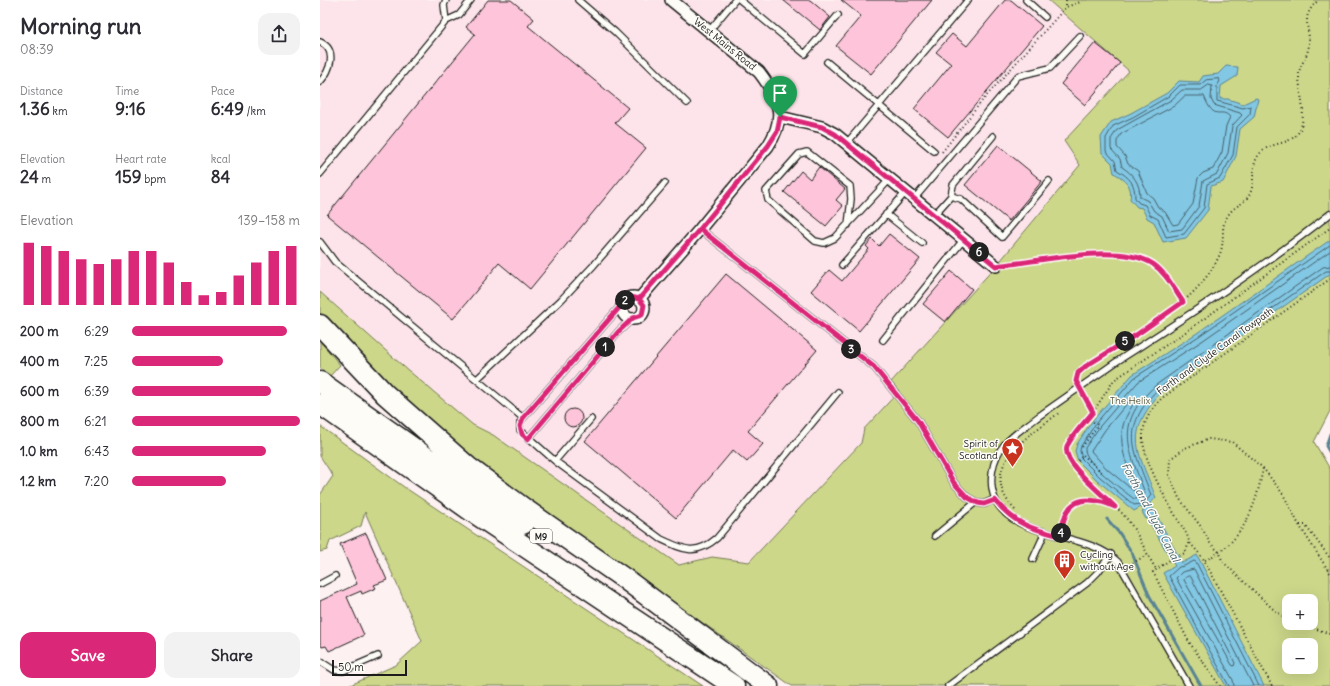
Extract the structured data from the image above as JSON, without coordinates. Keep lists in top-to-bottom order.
{
  "streets": {
    "highway": ["M9"],
    "street": ["West Mains Road"],
    "path": ["Forth and Clyde Canal Towpath"]
  },
  "water": ["Forth and Clyde Canal"],
  "parks": ["The Helix"],
  "places": {
    "place": ["Spirit of Scotland"],
    "building": ["Cycling without Age"]
  },
  "scale_bar": "50 m",
  "page": {
    "heading": ["Morning run", "08:39"],
    "stats": [
      ["Distance", "1.36 km"],
      ["Time", "9:16"],
      ["Pace", "6:49 /km"],
      ["Elevation", "24 m"],
      ["Heart rate", "159 bpm"],
      ["kcal", "84"]
    ],
    "chart": ["Elevation", "139–158 m"],
    "pins": [
      "6",
      "2",
      "5",
      "1",
      "3",
      "4"
    ],
    "list": [
      {
        "name": "200 m",
        "note": "6:29"
      },
      {
        "name": "400 m",
        "note": "7:25"
      },
      {
        "name": "600 m",
        "note": "6:39"
      },
      {
        "name": "800 m",
        "note": "6:21"
      },
      {
        "name": "1.0 km",
        "note": "6:43"
      },
      {
        "name": "1.2 km",
        "note": "7:20"
      }
    ],
    "map_buttons": ["+", "−"],
    "buttons": ["Save", "Share"],
    "scale": "50 m"
  }
}
